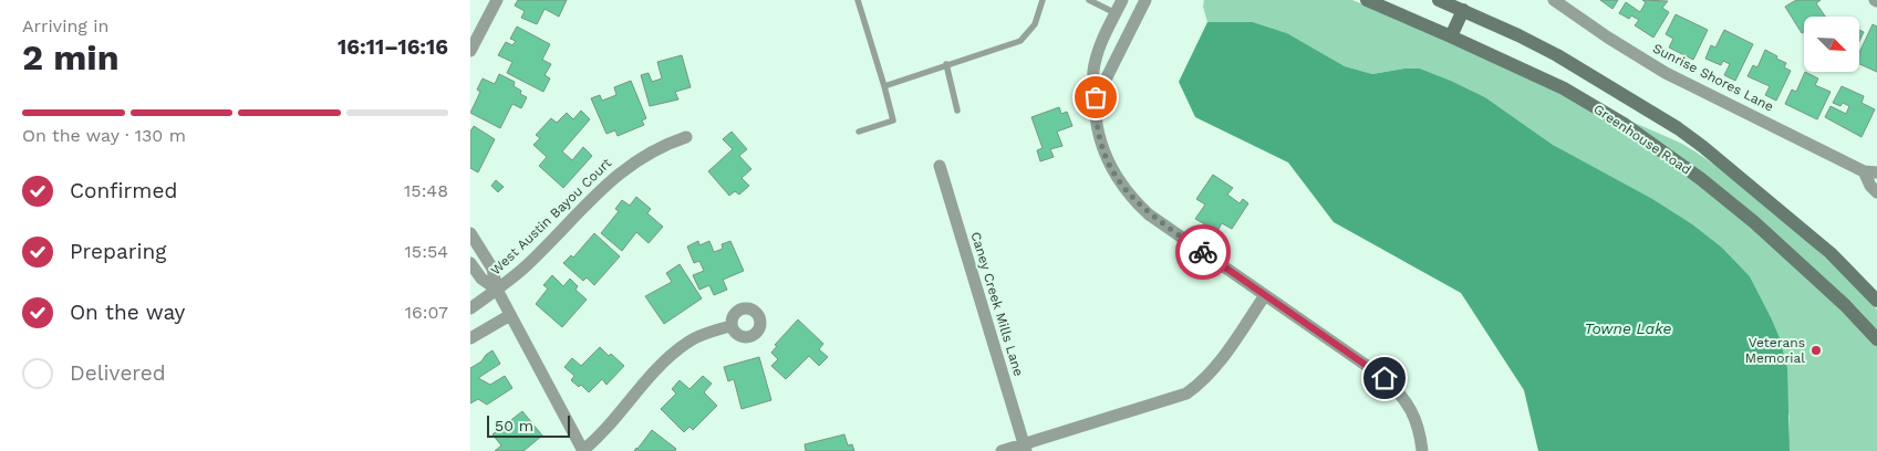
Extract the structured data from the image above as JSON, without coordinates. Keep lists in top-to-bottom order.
{
  "streets": {
    "main road": ["Greenhouse Road"],
    "street": ["Sunrise Shores Lane", "West Austin Bayou Court", "Caney Creek Mills Lane"]
  },
  "water": ["Towne Lake"],
  "places": ["Veterans Memorial"],
  "scale_bar": "50 m",
  "north": "bottom right",
  "page": {
    "heading": ["2 min", "Arriving in", "16:11–16:16"],
    "bar": "On the way · 130 m",
    "list": [
      ["Confirmed", "15:48"],
      ["Preparing", "15:54"],
      ["On the way", "16:07"],
      "Delivered"
    ],
    "scale": "50 m"
  }
}
